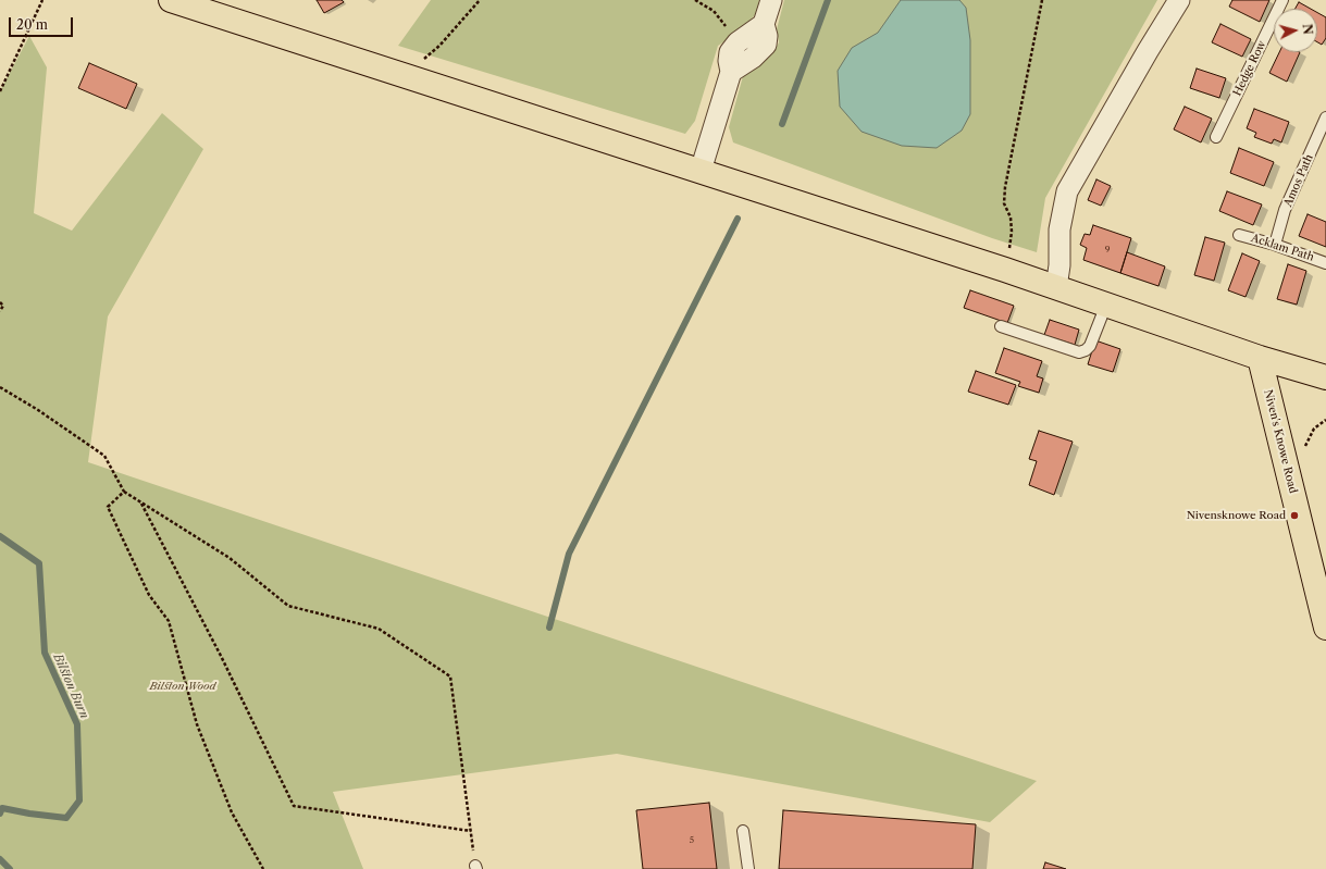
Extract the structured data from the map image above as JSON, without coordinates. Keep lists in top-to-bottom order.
{
  "streets": {
    "main road": ["Niven's Knowe Road"],
    "lane": ["Hedge Row", "Amos Path", "Acklam Path"]
  },
  "crossings": [
    ["Amos Path", "Acklam Path"]
  ],
  "water": ["Bilston Burn"],
  "parks": ["Bilston Wood"],
  "places": ["Nivensknowe Road"],
  "house_numbers": ["9", "5"],
  "scale_bar": "20 m",
  "north": "right"
}
